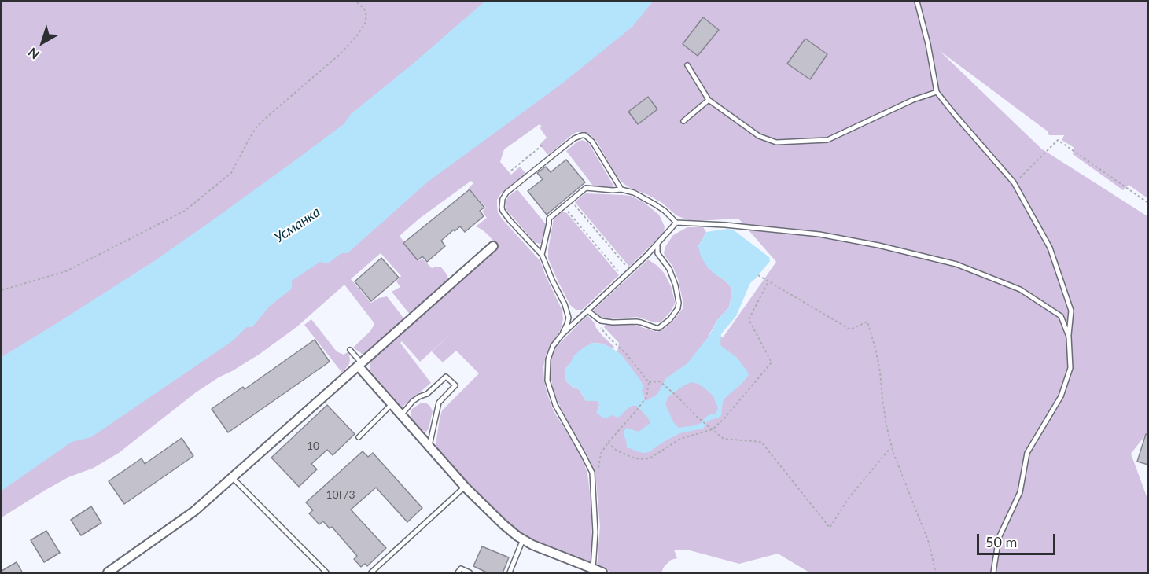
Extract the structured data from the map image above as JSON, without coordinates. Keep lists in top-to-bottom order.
{
  "water": ["Усманка"],
  "house_numbers": ["10", "10Г/3"],
  "scale_bar": "50 m",
  "north": "bottom left"
}
